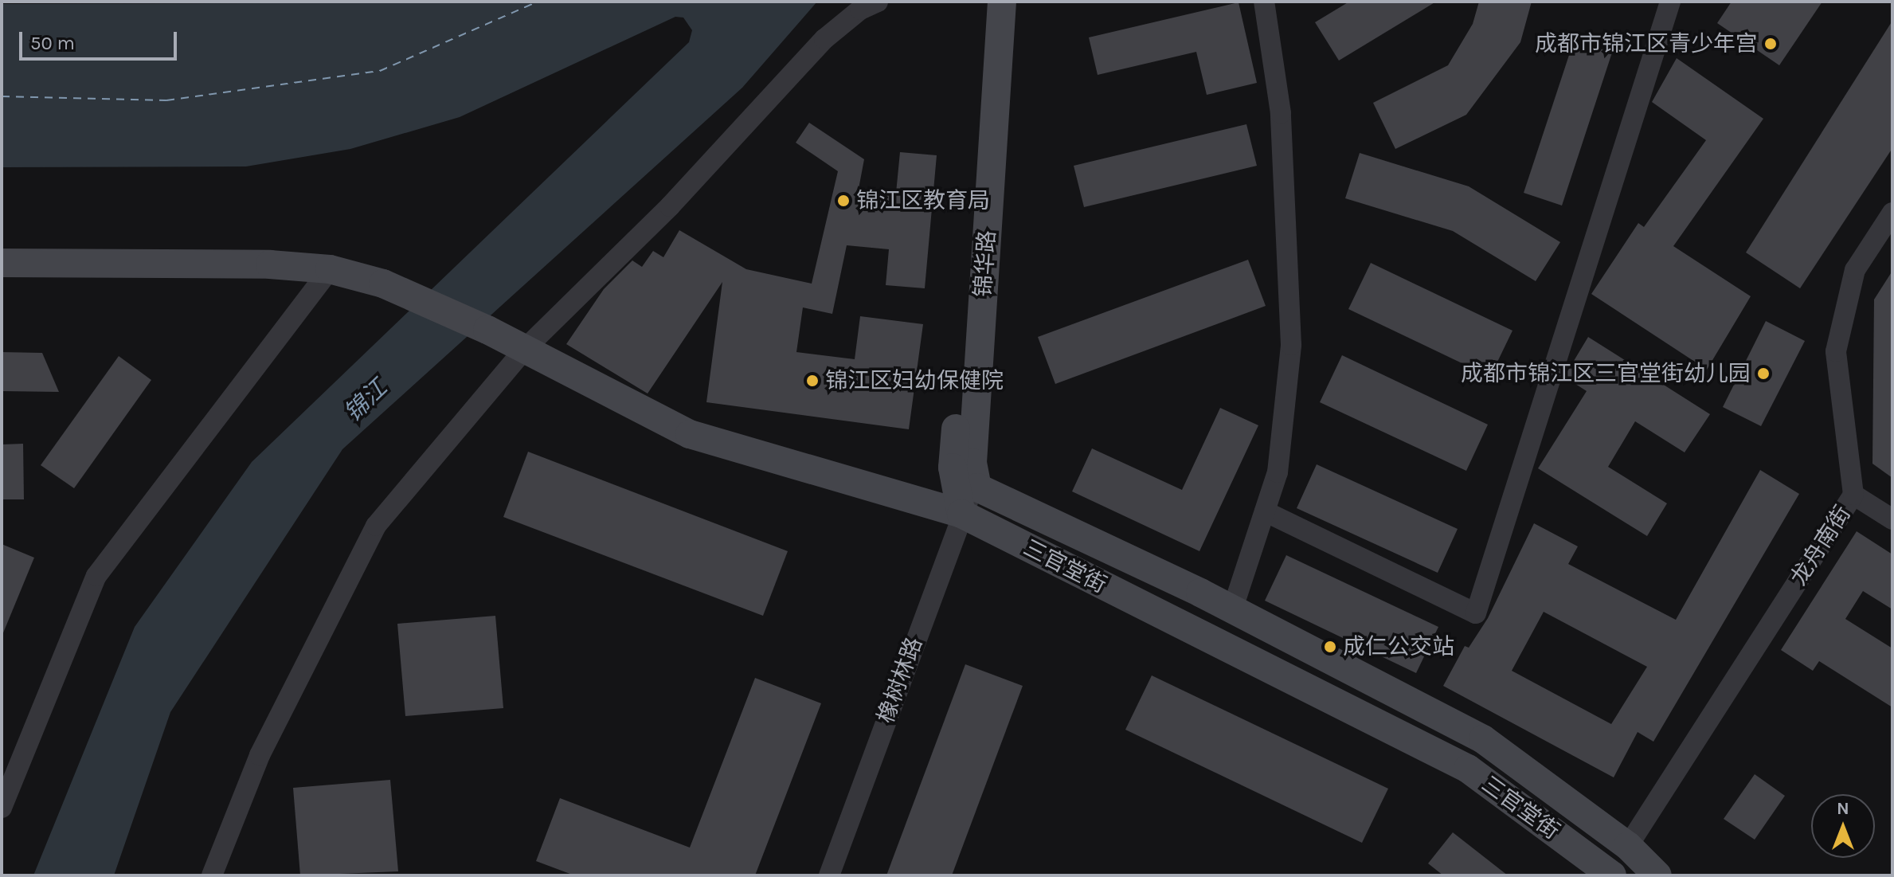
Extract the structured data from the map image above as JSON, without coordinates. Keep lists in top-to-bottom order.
{
  "streets": {
    "main road": ["锦华路", "三官堂街"],
    "street": ["龙舟南街", "橡树林路"]
  },
  "crossings": [
    ["锦华路", "三官堂街"],
    ["锦华路", "橡树林路"],
    ["龙舟南街", "三官堂街"],
    ["三官堂街", "橡树林路"]
  ],
  "water": ["锦江"],
  "places": [
    "成都市锦江区青少年宫",
    "锦江区教育局",
    "成都市锦江区三官堂街幼儿园",
    "锦江区妇幼保健院",
    "成仁公交站"
  ],
  "scale_bar": "50 m",
  "north": "top"
}
